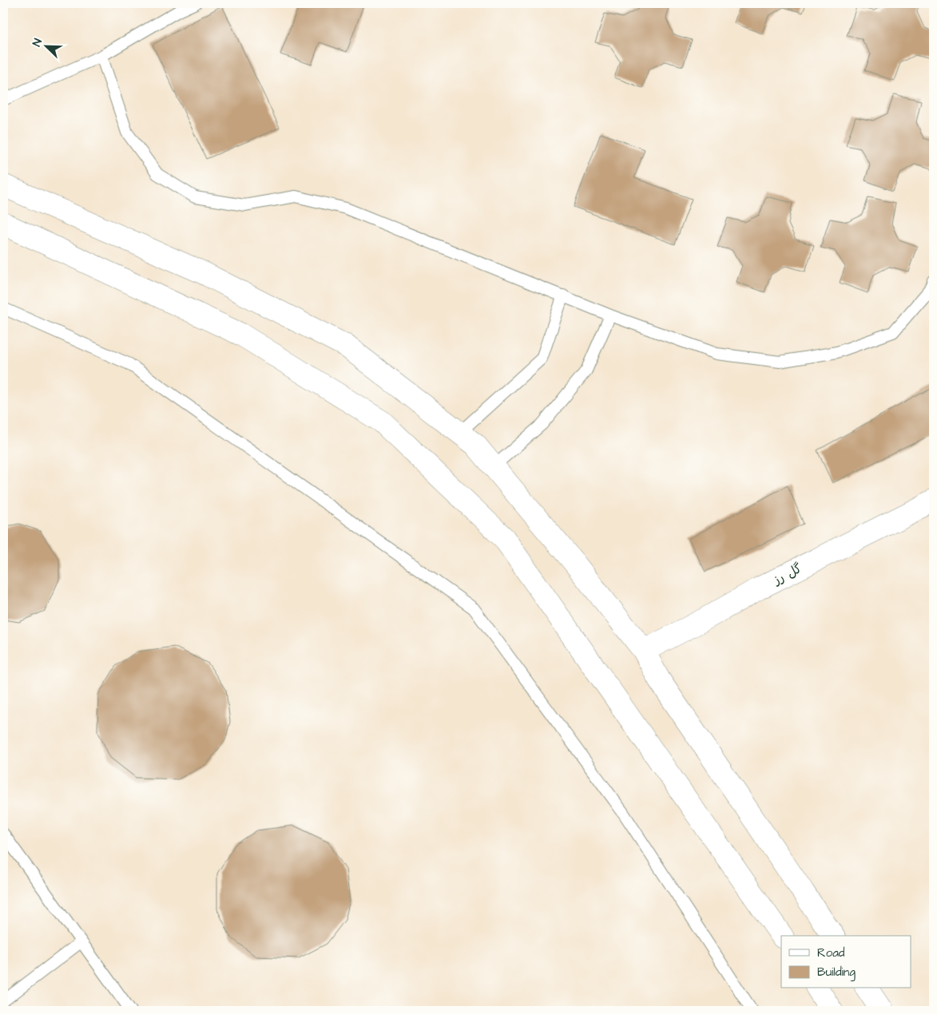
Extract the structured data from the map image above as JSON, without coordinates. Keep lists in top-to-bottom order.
{
  "streets": {
    "main road": ["گل رز"]
  },
  "legend": ["Road", "Building"],
  "north": "top left"
}
